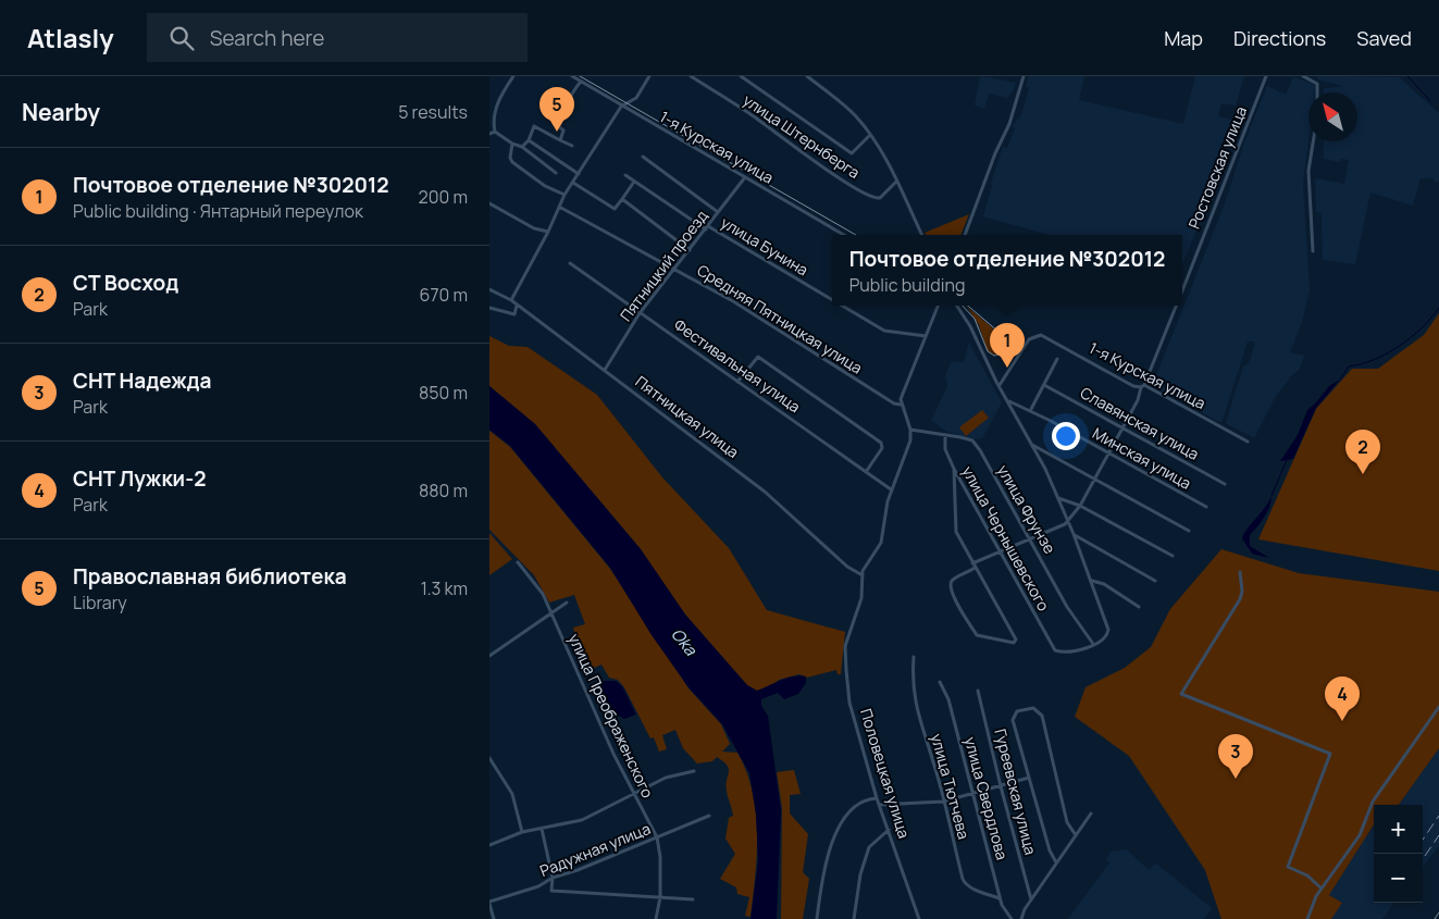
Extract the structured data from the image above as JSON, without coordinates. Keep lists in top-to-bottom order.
{
  "streets": {
    "street": [
      "улица Штернберга",
      "1-я Курская улица",
      "Ростовская улица",
      "улица Бунина",
      "Пятницкий проезд",
      "Средняя Пятницкая улица",
      "Фестивальная улица",
      "Пятницкая улица",
      "Славянская улица",
      "Минская улица",
      "улица Фрунзе",
      "улица Чернышевского",
      "улица Преображенского",
      "Половецкая улица",
      "улица Тютчева",
      "Гуреевская улица",
      "улица Свердлова",
      "Радужная улица"
    ]
  },
  "crossings": [
    ["1-я Курская улица", "Ростовская улица"],
    ["1-я Курская улица", "Пятницкий проезд"],
    ["Ростовская улица", "Славянская улица"],
    ["Ростовская улица", "Минская улица"],
    ["Ростовская улица", "улица Фрунзе"],
    ["Ростовская улица", "улица Чернышевского"],
    ["улица Бунина", "Пятницкий проезд"],
    ["Пятницкий проезд", "Средняя Пятницкая улица"],
    ["Пятницкий проезд", "Фестивальная улица"],
    ["Пятницкий проезд", "Пятницкая улица"],
    ["Пятницкая улица", "Половецкая улица"],
    ["улица Фрунзе", "улица Чернышевского"],
    ["улица Преображенского", "Радужная улица"],
    ["улица Тютчева", "улица Свердлова"]
  ],
  "water": ["Oka"],
  "north": "top left",
  "page": {
    "header": "Atlasly",
    "search": "Search here",
    "nav": ["Map", "Directions", "Saved"],
    "heading": ["Nearby", "5 results"],
    "pins": [
      "5",
      "1",
      "2",
      "4",
      "3"
    ],
    "list": [
      {
        "mark": "1",
        "name": "Почтовое отделение №302012",
        "note": "Public building · Янтарный переулок",
        "value": "200 m"
      },
      {
        "mark": "2",
        "name": "СТ Восход",
        "note": "Park",
        "value": "670 m"
      },
      {
        "mark": "3",
        "name": "СНТ Надежда",
        "note": "Park",
        "value": "850 m"
      },
      {
        "mark": "4",
        "name": "СНТ Лужки-2",
        "note": "Park",
        "value": "880 m"
      },
      {
        "mark": "5",
        "name": "Православная библиотека",
        "note": "Library",
        "value": "1.3 km"
      }
    ],
    "popup": ["Почтовое отделение №302012", "Public building"],
    "map_buttons": ["+", "−"]
  }
}
